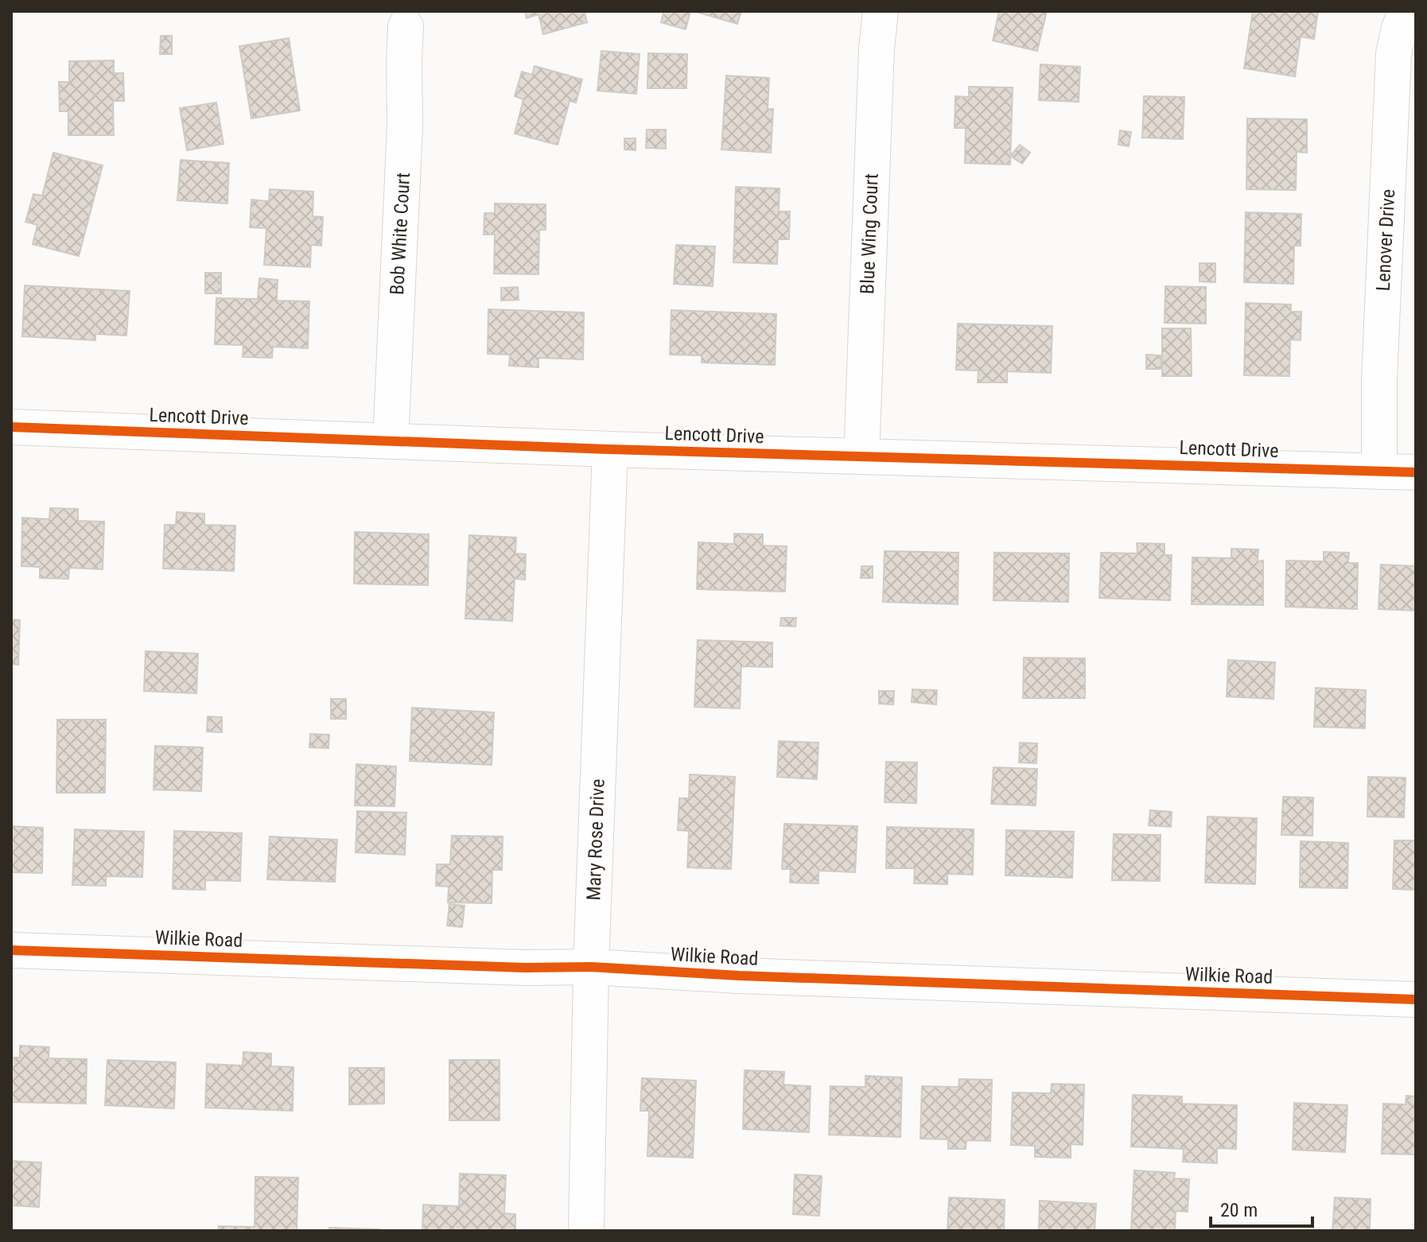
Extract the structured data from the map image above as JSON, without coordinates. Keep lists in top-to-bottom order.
{
  "streets": {
    "street": [
      "Bob White Court",
      "Blue Wing Court",
      "Lenover Drive",
      "Lencott Drive",
      "Mary Rose Drive",
      "Wilkie Road"
    ]
  },
  "crossings": [
    ["Bob White Court", "Lencott Drive"],
    ["Blue Wing Court", "Lencott Drive"],
    ["Lenover Drive", "Lencott Drive"],
    ["Lencott Drive", "Mary Rose Drive"],
    ["Mary Rose Drive", "Wilkie Road"]
  ],
  "scale_bar": "20 m"
}
